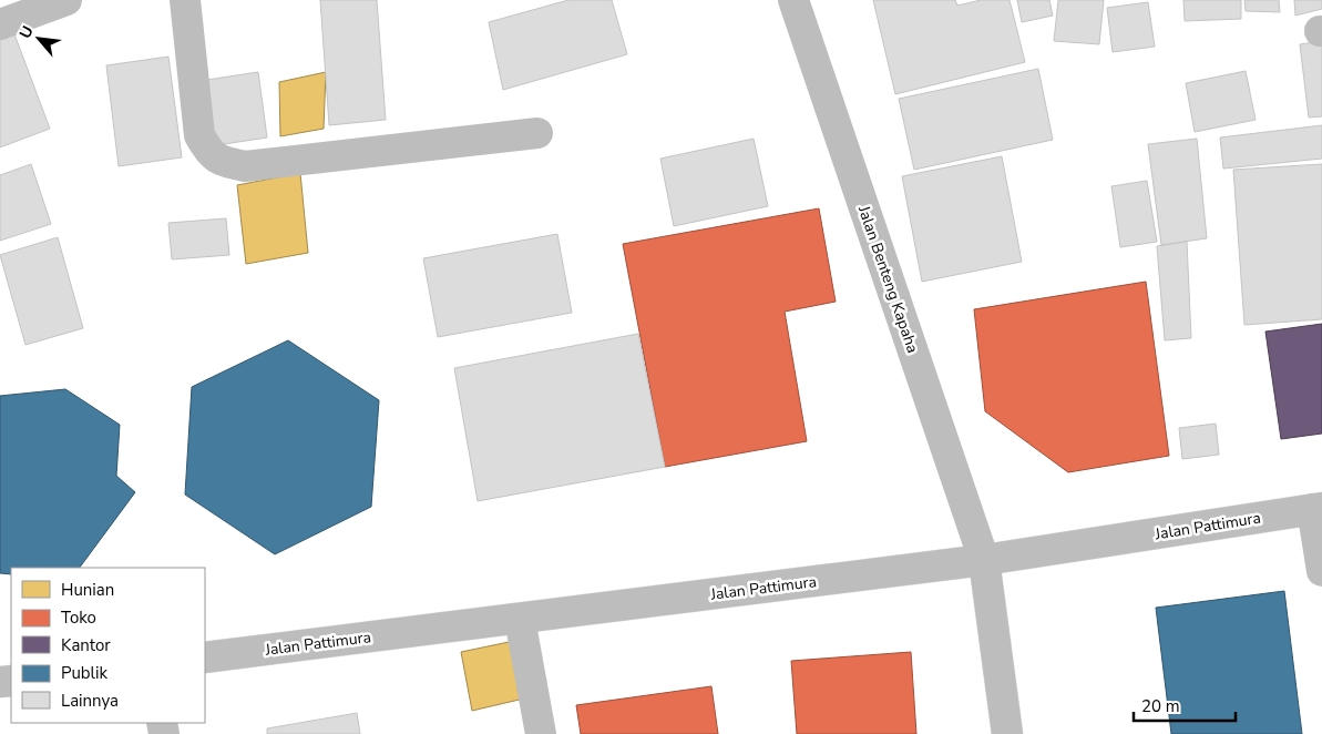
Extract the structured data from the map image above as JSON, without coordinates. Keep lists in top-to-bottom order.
{
  "streets": {
    "street": ["Jalan Benteng Kapaha", "Jalan Pattimura"]
  },
  "crossings": [
    ["Jalan Benteng Kapaha", "Jalan Pattimura"]
  ],
  "legend": [
    "Hunian",
    "Toko",
    "Kantor",
    "Publik",
    "Lainnya"
  ],
  "scale_bar": "20 m",
  "north": "top left"
}
